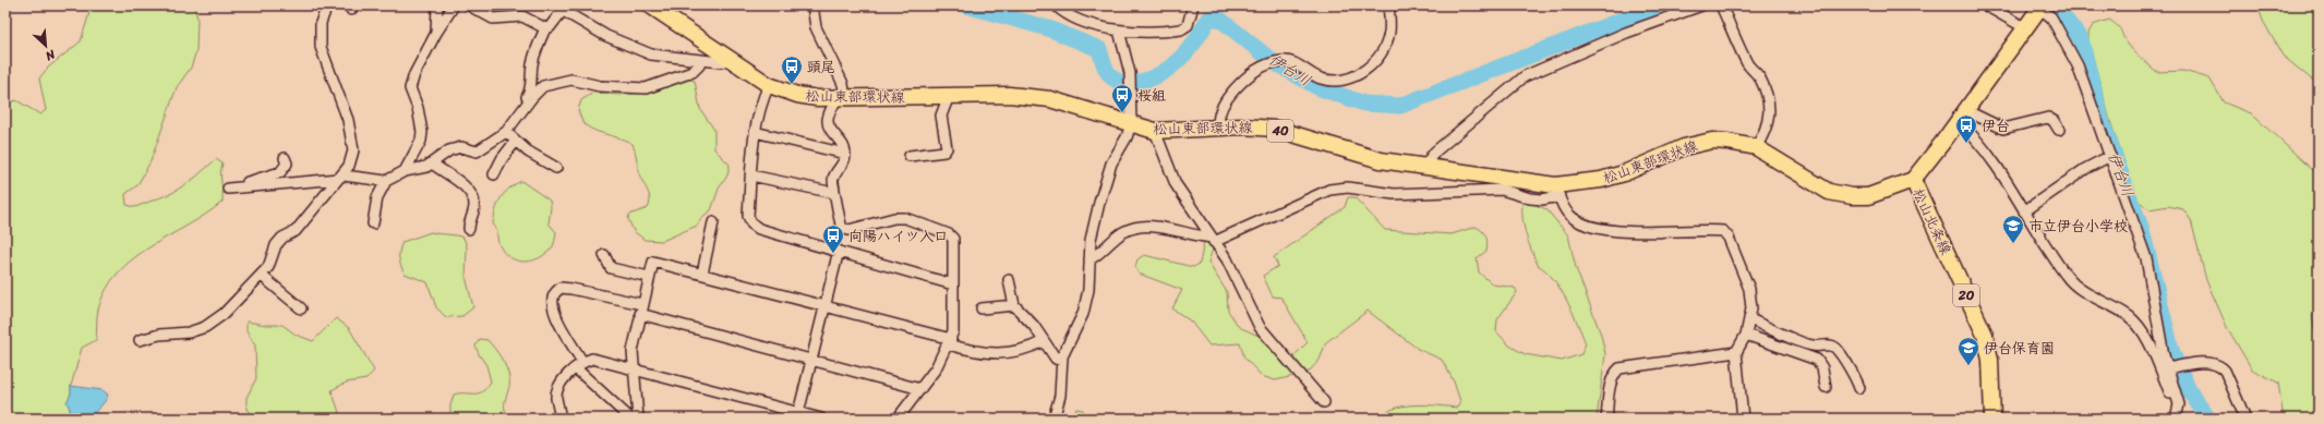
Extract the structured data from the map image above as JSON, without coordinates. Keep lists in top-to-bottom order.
{
  "streets": {
    "main road": [
      "松山東部環状線",
      "40",
      "松山北条線",
      "20"
    ]
  },
  "crossings": [
    ["松山東部環状線", "松山北条線"]
  ],
  "water": ["伊台川"],
  "places": {
    "bus stop": [
      "頭尾",
      "桜組",
      "伊台",
      "向陽ハイツ入口"
    ],
    "school or university": ["市立伊台小学校", "伊台保育園"]
  },
  "north": "bottom right"
}
